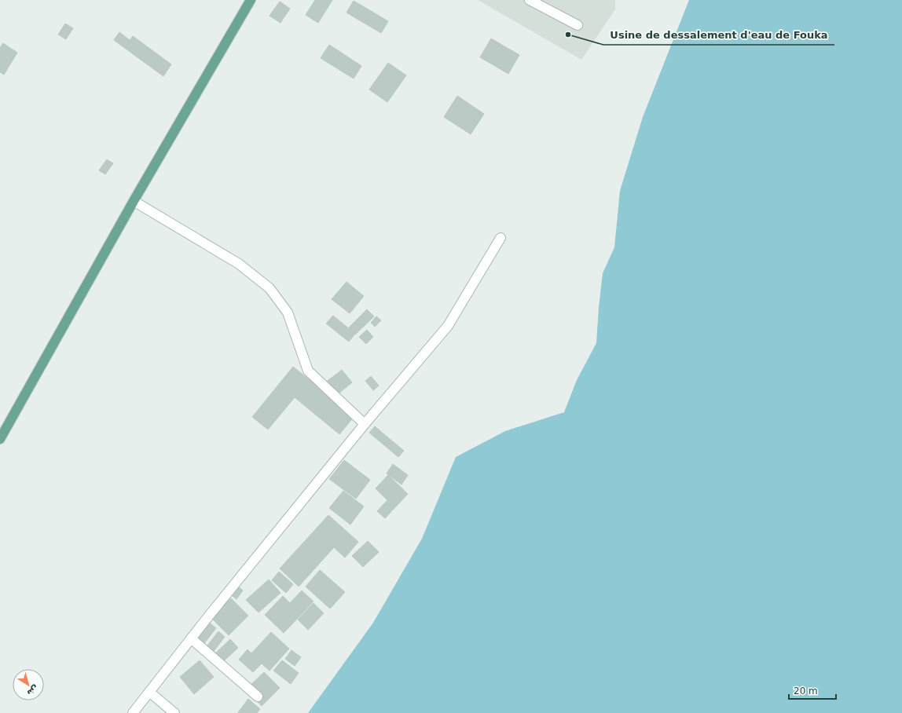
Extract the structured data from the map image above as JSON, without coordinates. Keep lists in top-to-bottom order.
{
  "places": ["Usine de dessalement d'eau de Fouka"],
  "scale_bar": "20 m",
  "north": "bottom right"
}
